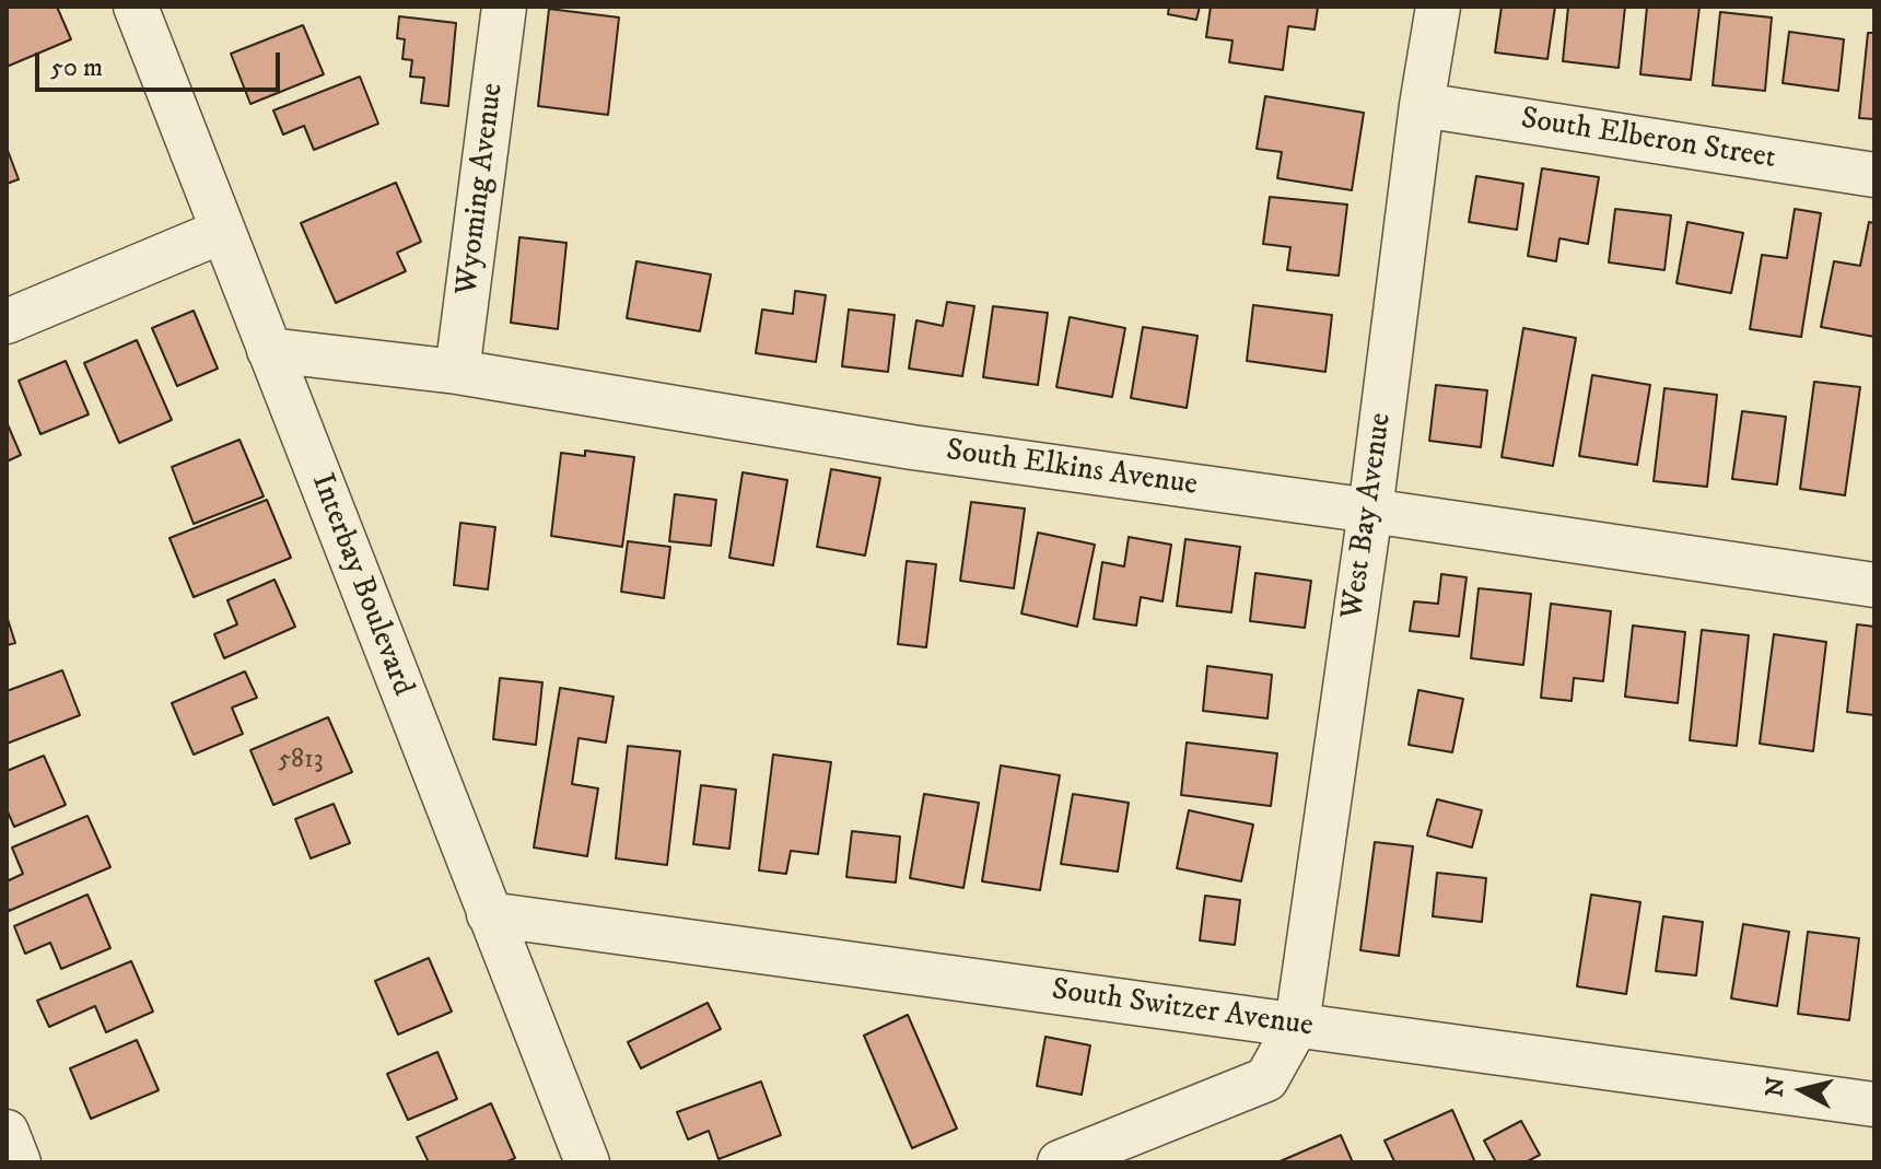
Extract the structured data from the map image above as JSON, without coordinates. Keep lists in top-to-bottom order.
{
  "streets": {
    "street": [
      "South Elberon Street",
      "Wyoming Avenue",
      "South Elkins Avenue",
      "West Bay Avenue",
      "Interbay Boulevard",
      "South Switzer Avenue"
    ]
  },
  "crossings": [
    ["South Elberon Street", "West Bay Avenue"],
    ["Wyoming Avenue", "South Elkins Avenue"],
    ["South Elkins Avenue", "West Bay Avenue"],
    ["South Elkins Avenue", "Interbay Boulevard"],
    ["West Bay Avenue", "South Switzer Avenue"],
    ["Interbay Boulevard", "South Switzer Avenue"]
  ],
  "house_numbers": ["5813"],
  "scale_bar": "50 m",
  "north": "left"
}
